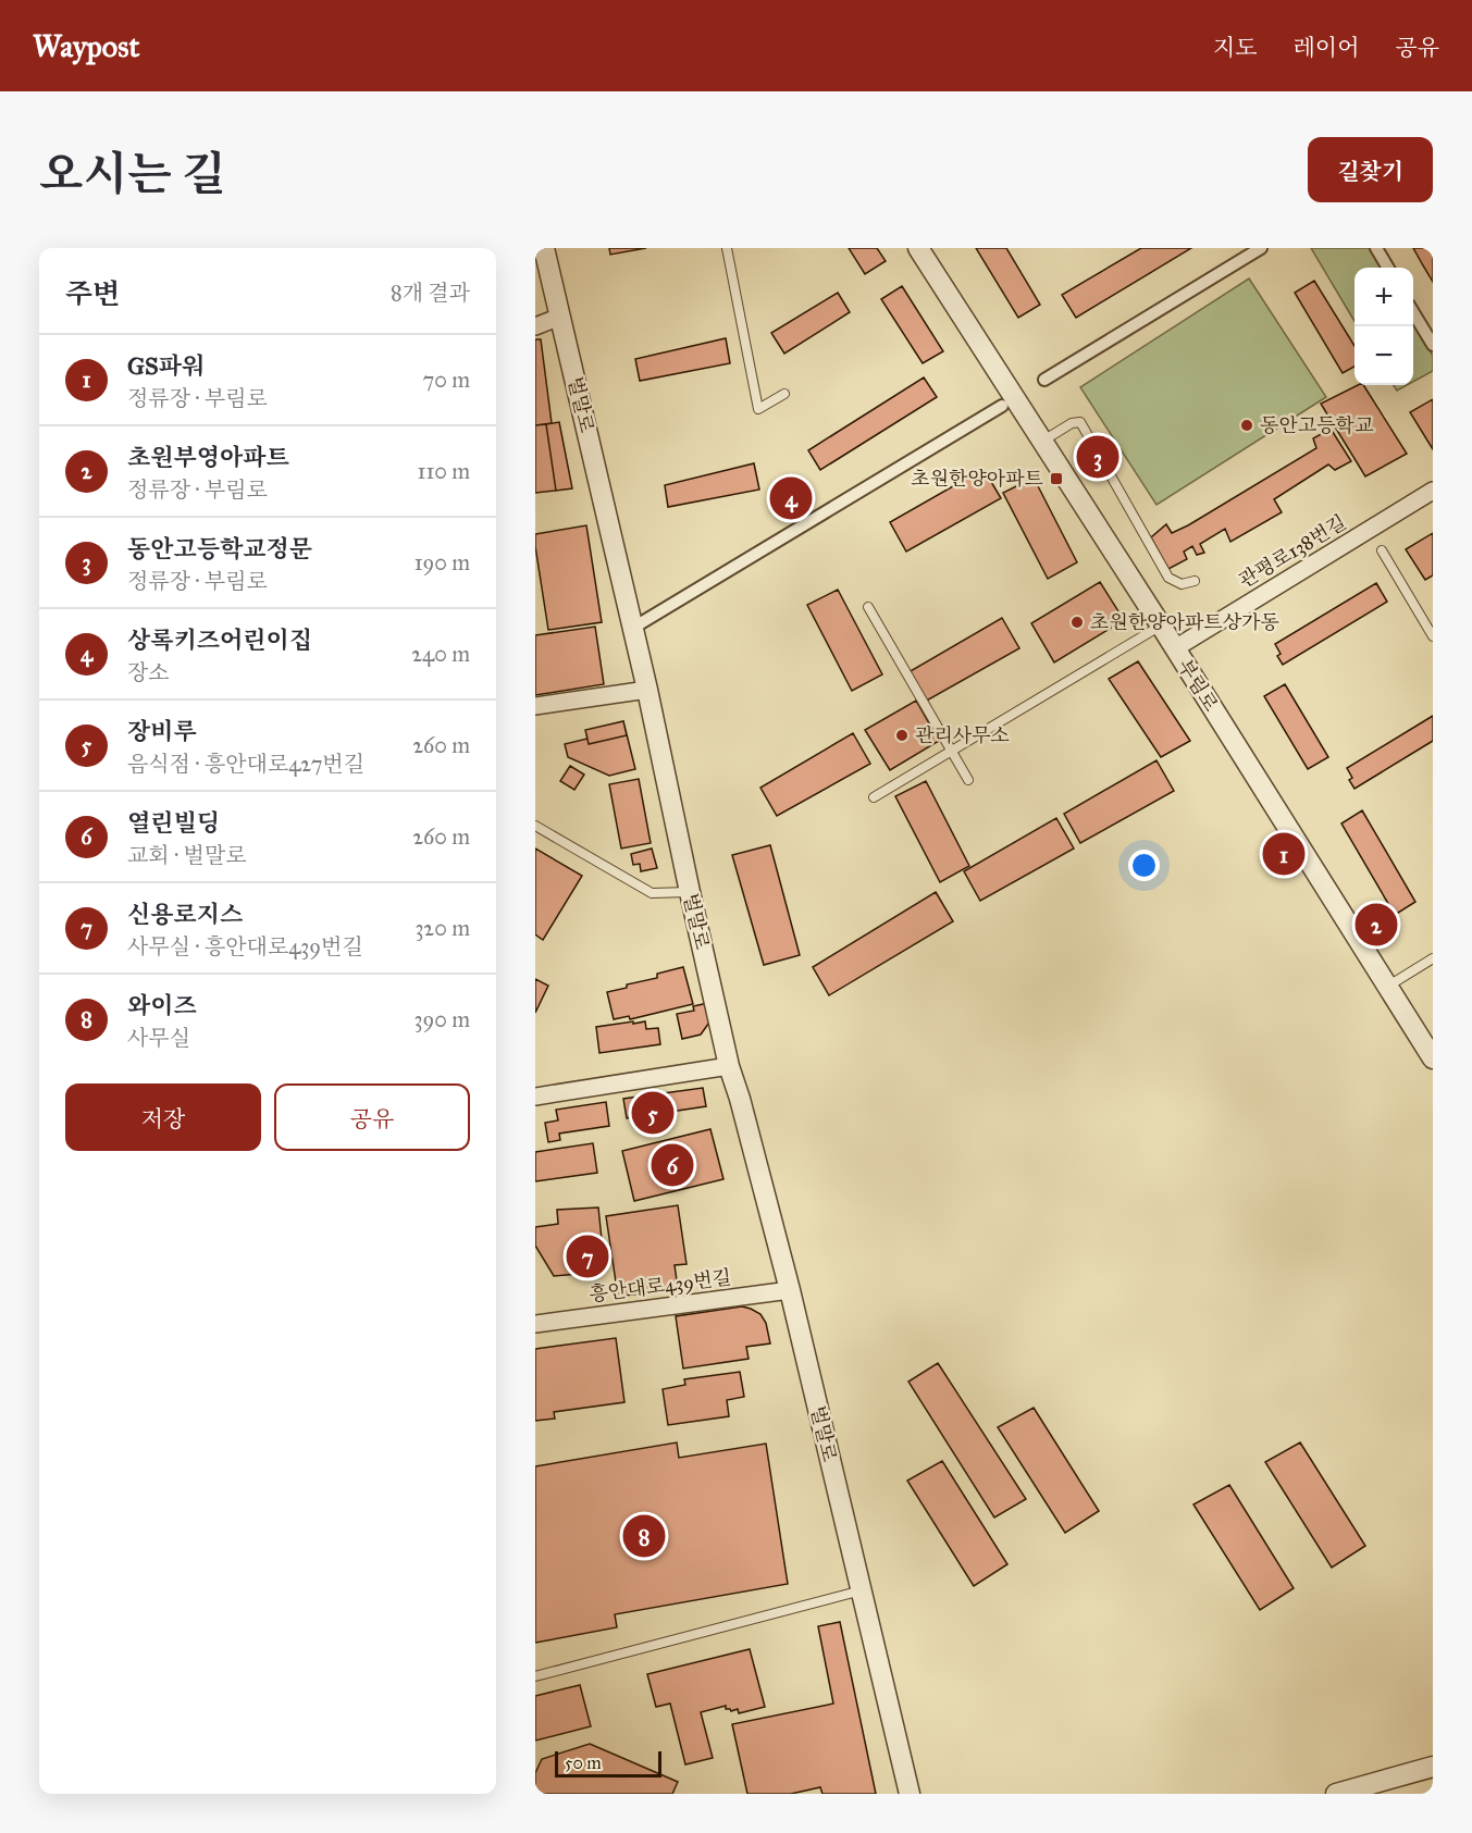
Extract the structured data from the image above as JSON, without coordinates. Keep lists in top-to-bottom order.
{
  "streets": {
    "street": [
      "벌말로",
      "관평로138번길",
      "부림로",
      "흥안대로439번길"
    ]
  },
  "crossings": [
    ["벌말로", "흥안대로439번길"],
    ["관평로138번길", "부림로"]
  ],
  "places": {
    "other": ["동안고등학교", "초원한양아파트상가동", "관리사무소"],
    "transit": ["초원한양아파트"]
  },
  "scale_bar": "50 m",
  "page": {
    "header": "Waypost",
    "nav": ["지도", "레이어", "공유"],
    "title": "오시는 길",
    "buttons": [
      "길찾기",
      ["저장", "공유"]
    ],
    "heading": ["주변", "8개 결과"],
    "map_buttons": ["+", "−"],
    "list": [
      {
        "mark": "1",
        "name": "GS파워",
        "note": "정류장 · 부림로",
        "value": "70 m"
      },
      {
        "mark": "2",
        "name": "초원부영아파트",
        "note": "정류장 · 부림로",
        "value": "110 m"
      },
      {
        "mark": "3",
        "name": "동안고등학교정문",
        "note": "정류장 · 부림로",
        "value": "190 m"
      },
      {
        "mark": "4",
        "name": "상록키즈어린이집",
        "note": "장소",
        "value": "240 m"
      },
      {
        "mark": "5",
        "name": "장비루",
        "note": "음식점 · 흥안대로427번길",
        "value": "260 m"
      },
      {
        "mark": "6",
        "name": "열린빌딩",
        "note": "교회 · 벌말로",
        "value": "260 m"
      },
      {
        "mark": "7",
        "name": "신용로지스",
        "note": "사무실 · 흥안대로439번길",
        "value": "320 m"
      },
      {
        "mark": "8",
        "name": "와이즈",
        "note": "사무실",
        "value": "390 m"
      }
    ],
    "pins": [
      "3",
      "4",
      "1",
      "2",
      "5",
      "6",
      "7",
      "8"
    ],
    "scale": "50 m"
  }
}
